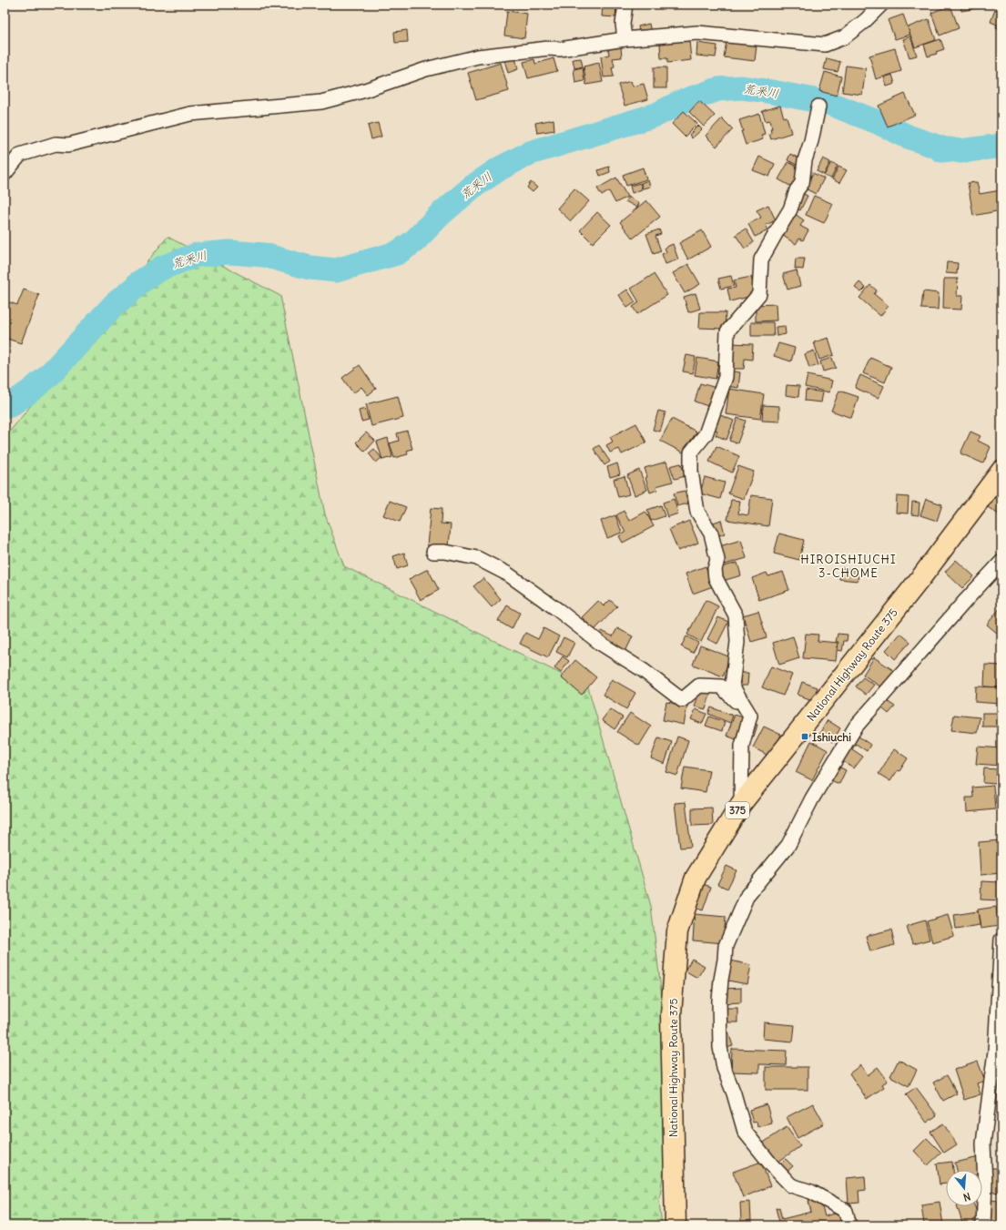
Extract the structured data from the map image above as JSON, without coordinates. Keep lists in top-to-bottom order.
{
  "streets": {
    "highway": ["National Highway Route 375", "375"]
  },
  "districts": ["HIROISHIUCHI 3-CHOME"],
  "water": ["荒釆川"],
  "places": {
    "transit": ["Ishiuchi"]
  },
  "north": "bottom"
}
